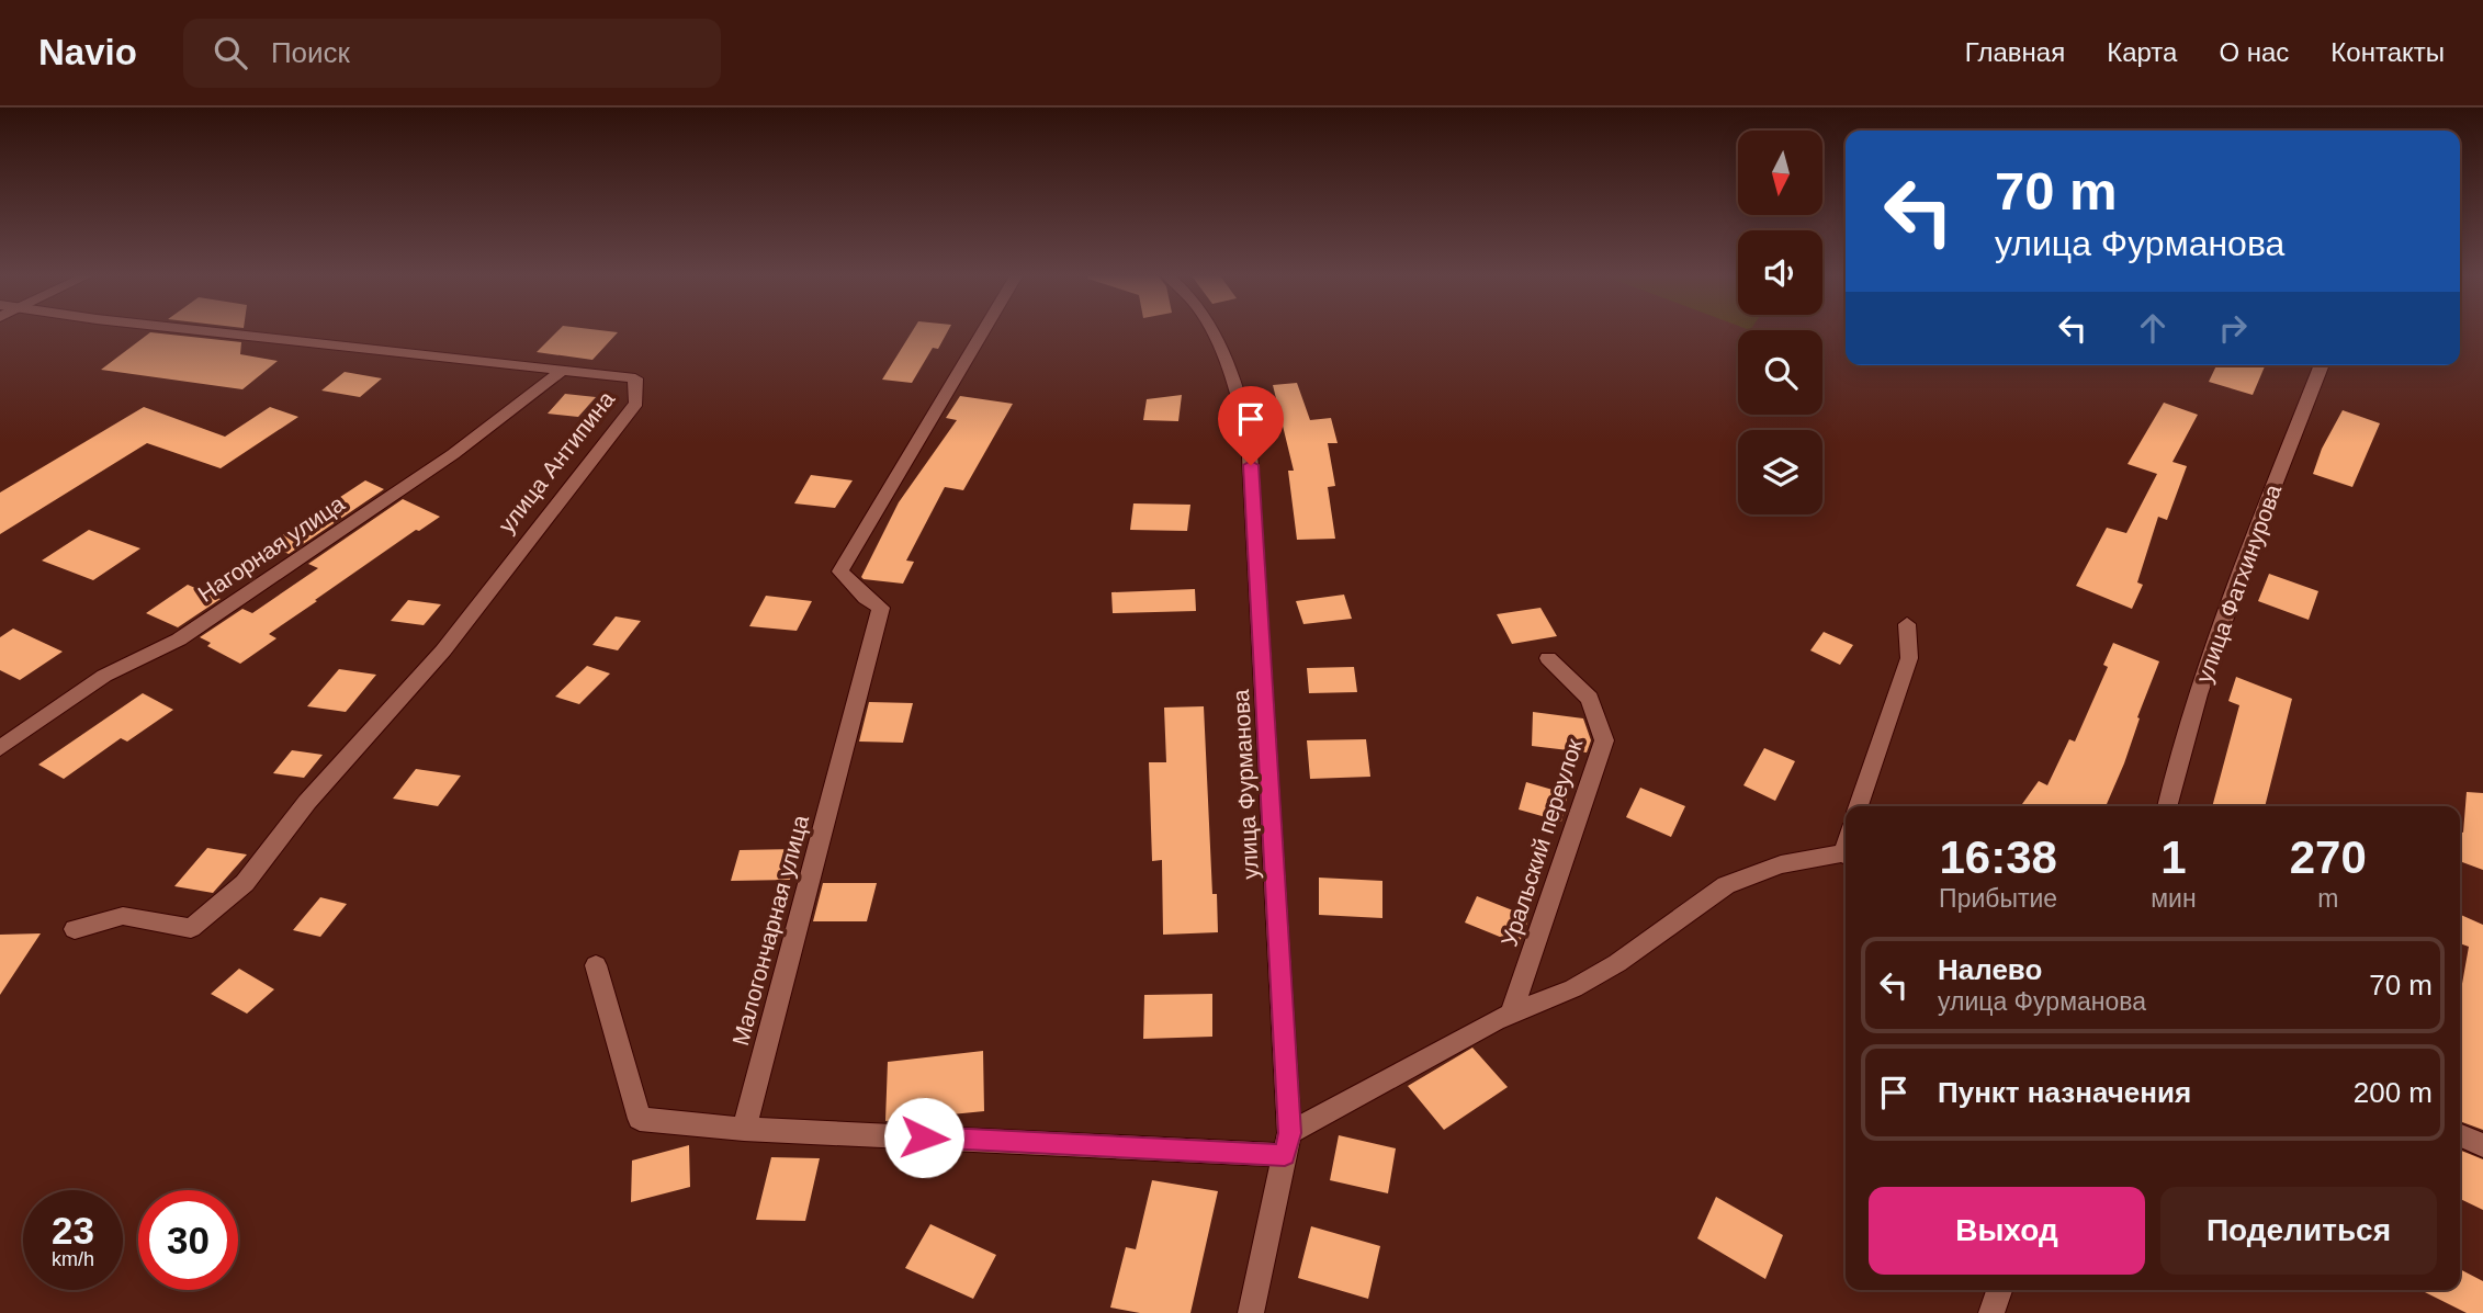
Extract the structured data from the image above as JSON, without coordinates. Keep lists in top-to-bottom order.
{
  "streets": {
    "street": [
      "улица Антипина",
      "Нагорная улица",
      "улица Фатхинурова",
      "улица Фурманова",
      "Уральский переулок",
      "Малогончарная улица"
    ]
  },
  "crossings": [
    ["улица Антипина", "Нагорная улица"]
  ],
  "north": "bottom",
  "page": {
    "header": "Navio",
    "search": "Поиск",
    "nav": [
      "Главная",
      "Карта",
      "О нас",
      "Контакты"
    ],
    "turn": ["70 m", "улица Фурманова"],
    "eta": [
      "16:38",
      "Прибытие",
      "1",
      "мин",
      "270",
      "m"
    ],
    "list": [
      {
        "name": "Налево",
        "note": "улица Фурманова",
        "value": "70 m"
      },
      {
        "name": "Пункт назначения",
        "value": "200 m"
      }
    ],
    "buttons": ["Выход", "Поделиться"],
    "speed": "23 km/h",
    "limit": "30"
  }
}
